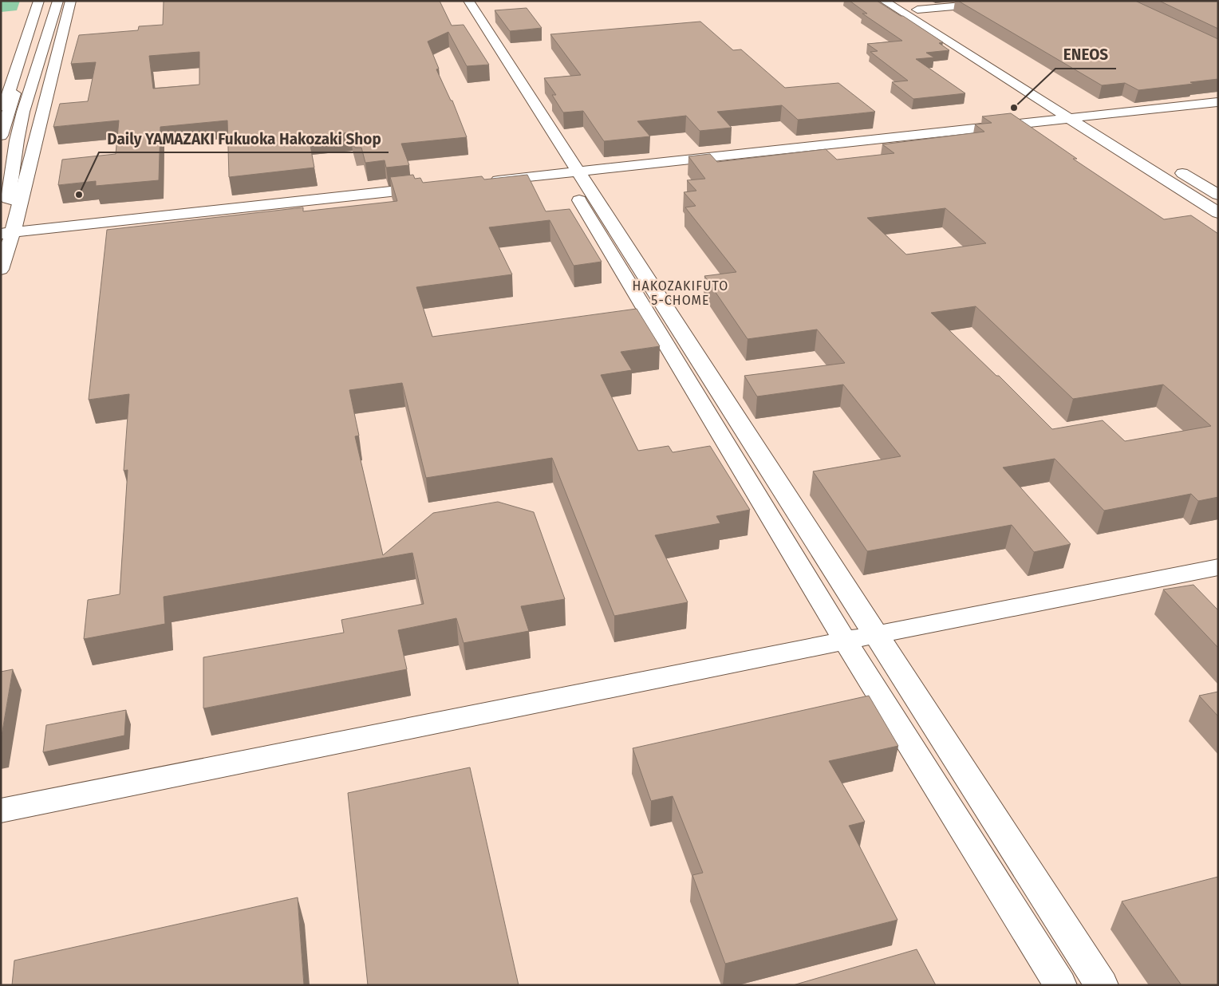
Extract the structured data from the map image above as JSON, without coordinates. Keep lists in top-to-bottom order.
{
  "districts": ["HAKOZAKIFUTO 5-CHOME"],
  "places": ["ENEOS", "Daily YAMAZAKI Fukuoka Hakozaki Shop"]
}
